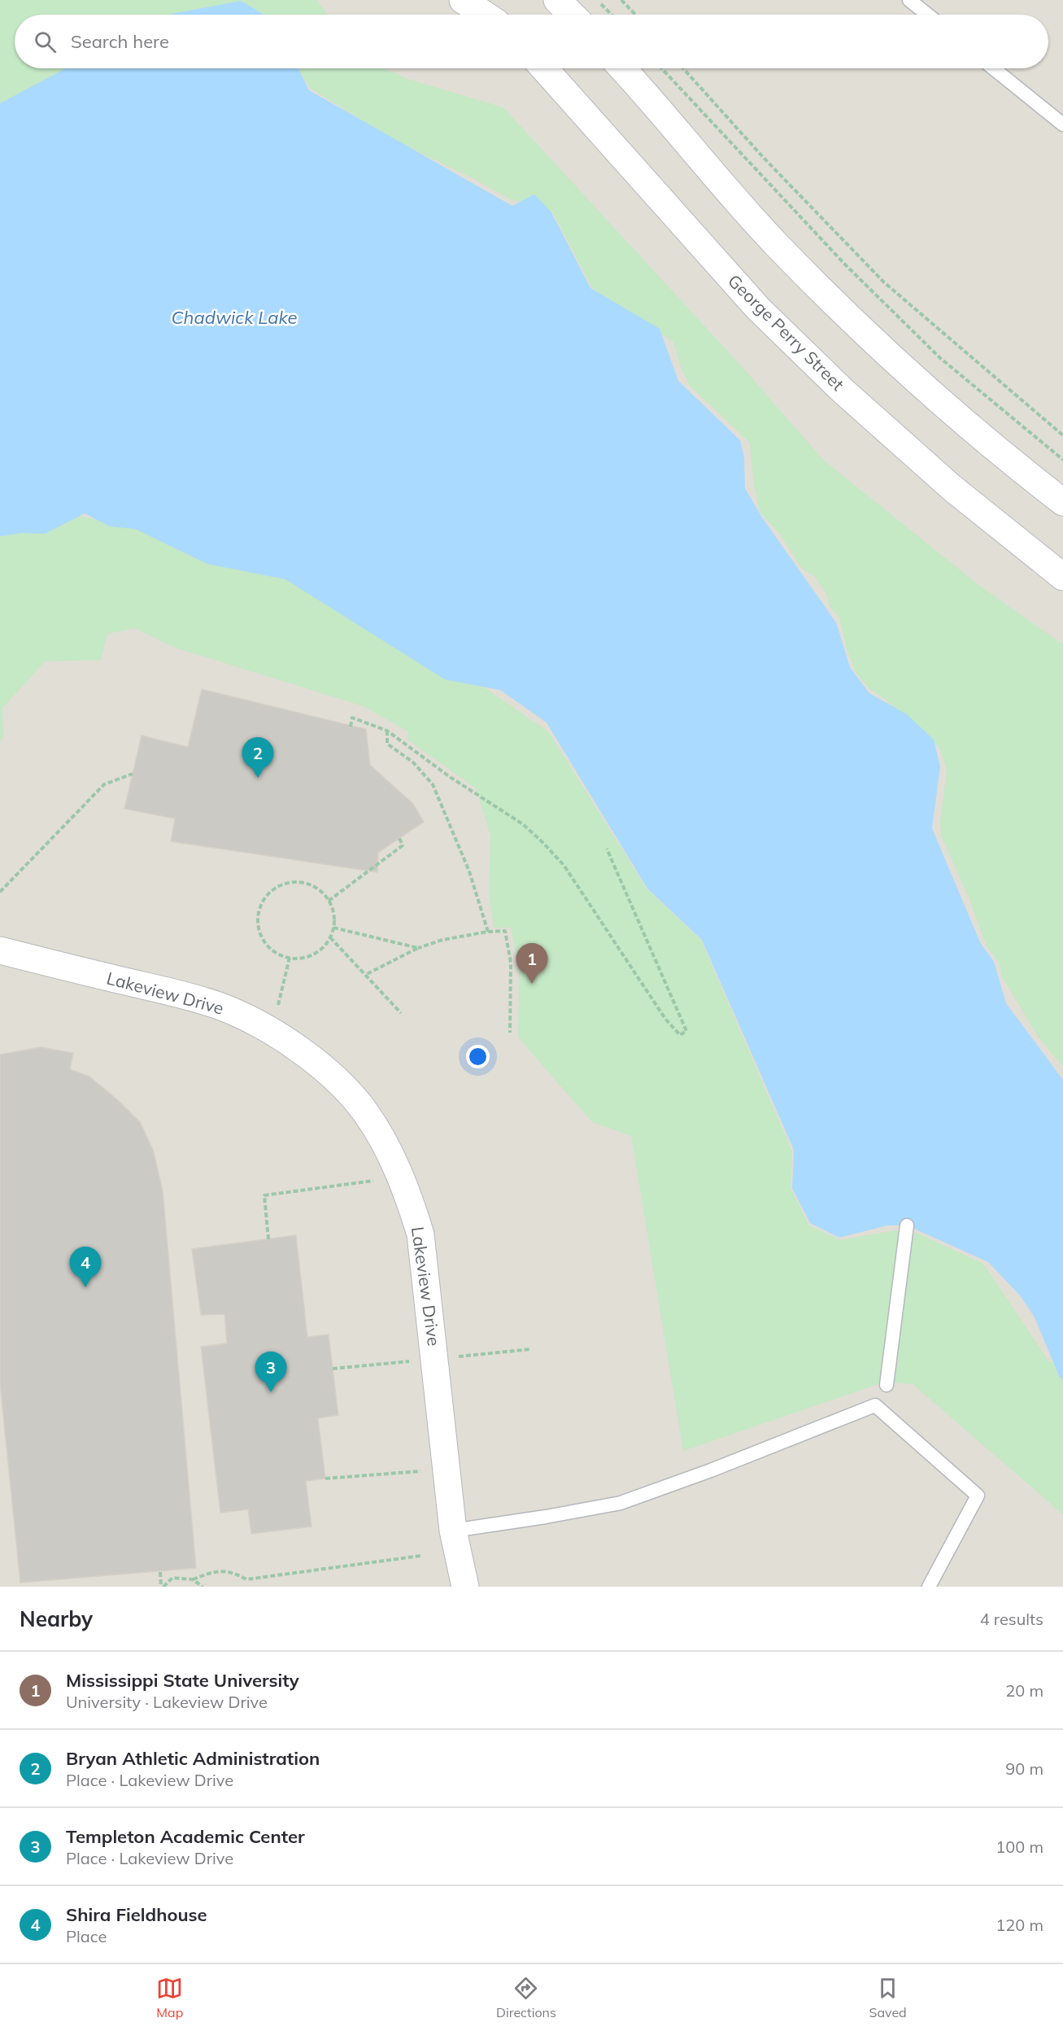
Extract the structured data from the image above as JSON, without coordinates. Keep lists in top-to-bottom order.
{
  "streets": {
    "street": ["George Perry Street", "Lakeview Drive"]
  },
  "water": ["Chadwick Lake"],
  "page": {
    "search": "Search here",
    "pins": [
      "2",
      "1",
      "4",
      "3"
    ],
    "heading": ["Nearby", "4 results"],
    "list": [
      {
        "mark": "1",
        "name": "Mississippi State University",
        "note": "University · Lakeview Drive",
        "value": "20 m"
      },
      {
        "mark": "2",
        "name": "Bryan Athletic Administration",
        "note": "Place · Lakeview Drive",
        "value": "90 m"
      },
      {
        "mark": "3",
        "name": "Templeton Academic Center",
        "note": "Place · Lakeview Drive",
        "value": "100 m"
      },
      {
        "mark": "4",
        "name": "Shira Fieldhouse",
        "note": "Place",
        "value": "120 m"
      }
    ],
    "nav": ["Map", "Directions", "Saved"]
  }
}
